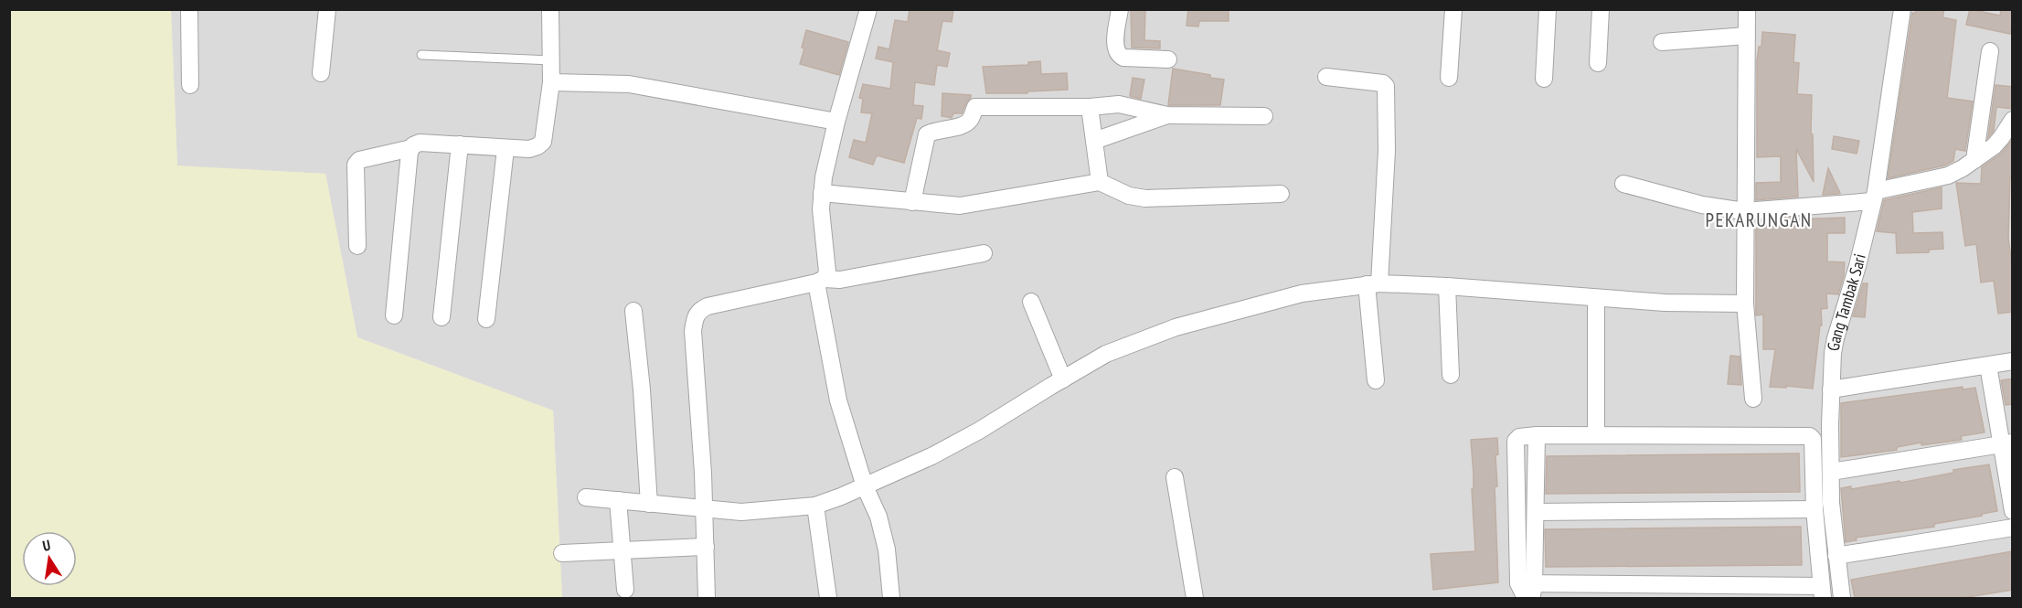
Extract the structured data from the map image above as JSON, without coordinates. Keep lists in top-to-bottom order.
{
  "streets": {
    "street": ["Gang Tambak Sari"]
  },
  "districts": ["PEKARUNGAN"],
  "north": "top"
}
